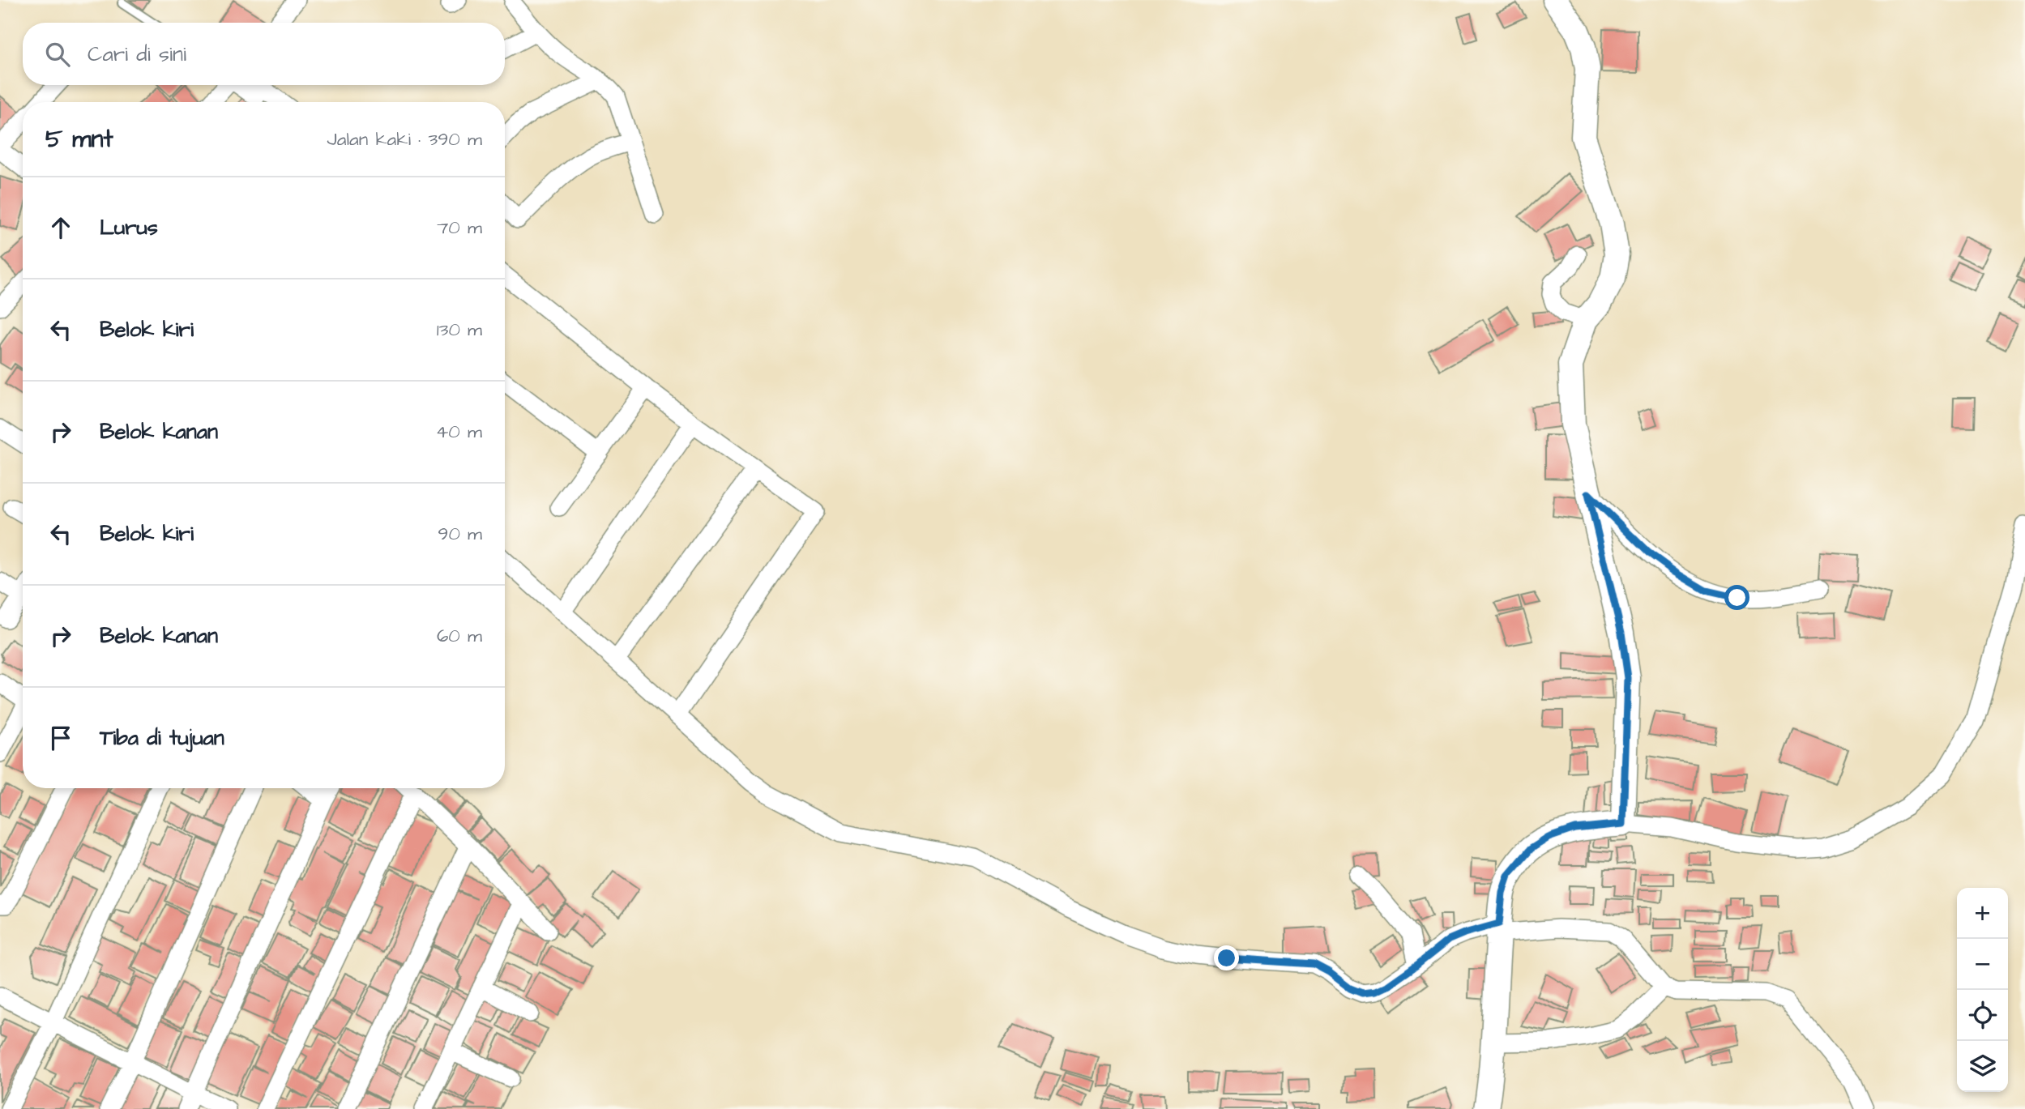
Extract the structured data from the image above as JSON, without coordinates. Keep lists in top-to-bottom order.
{
  "page": {
    "search": "Cari di sini",
    "heading": ["5 mnt", "Jalan kaki · 390 m"],
    "list": [
      ["Lurus", "70 m"],
      ["Belok kiri", "130 m"],
      ["Belok kanan", "40 m"],
      ["Belok kiri", "90 m"],
      ["Belok kanan", "60 m"],
      "Tiba di tujuan"
    ],
    "map_buttons": ["+", "−"]
  }
}
